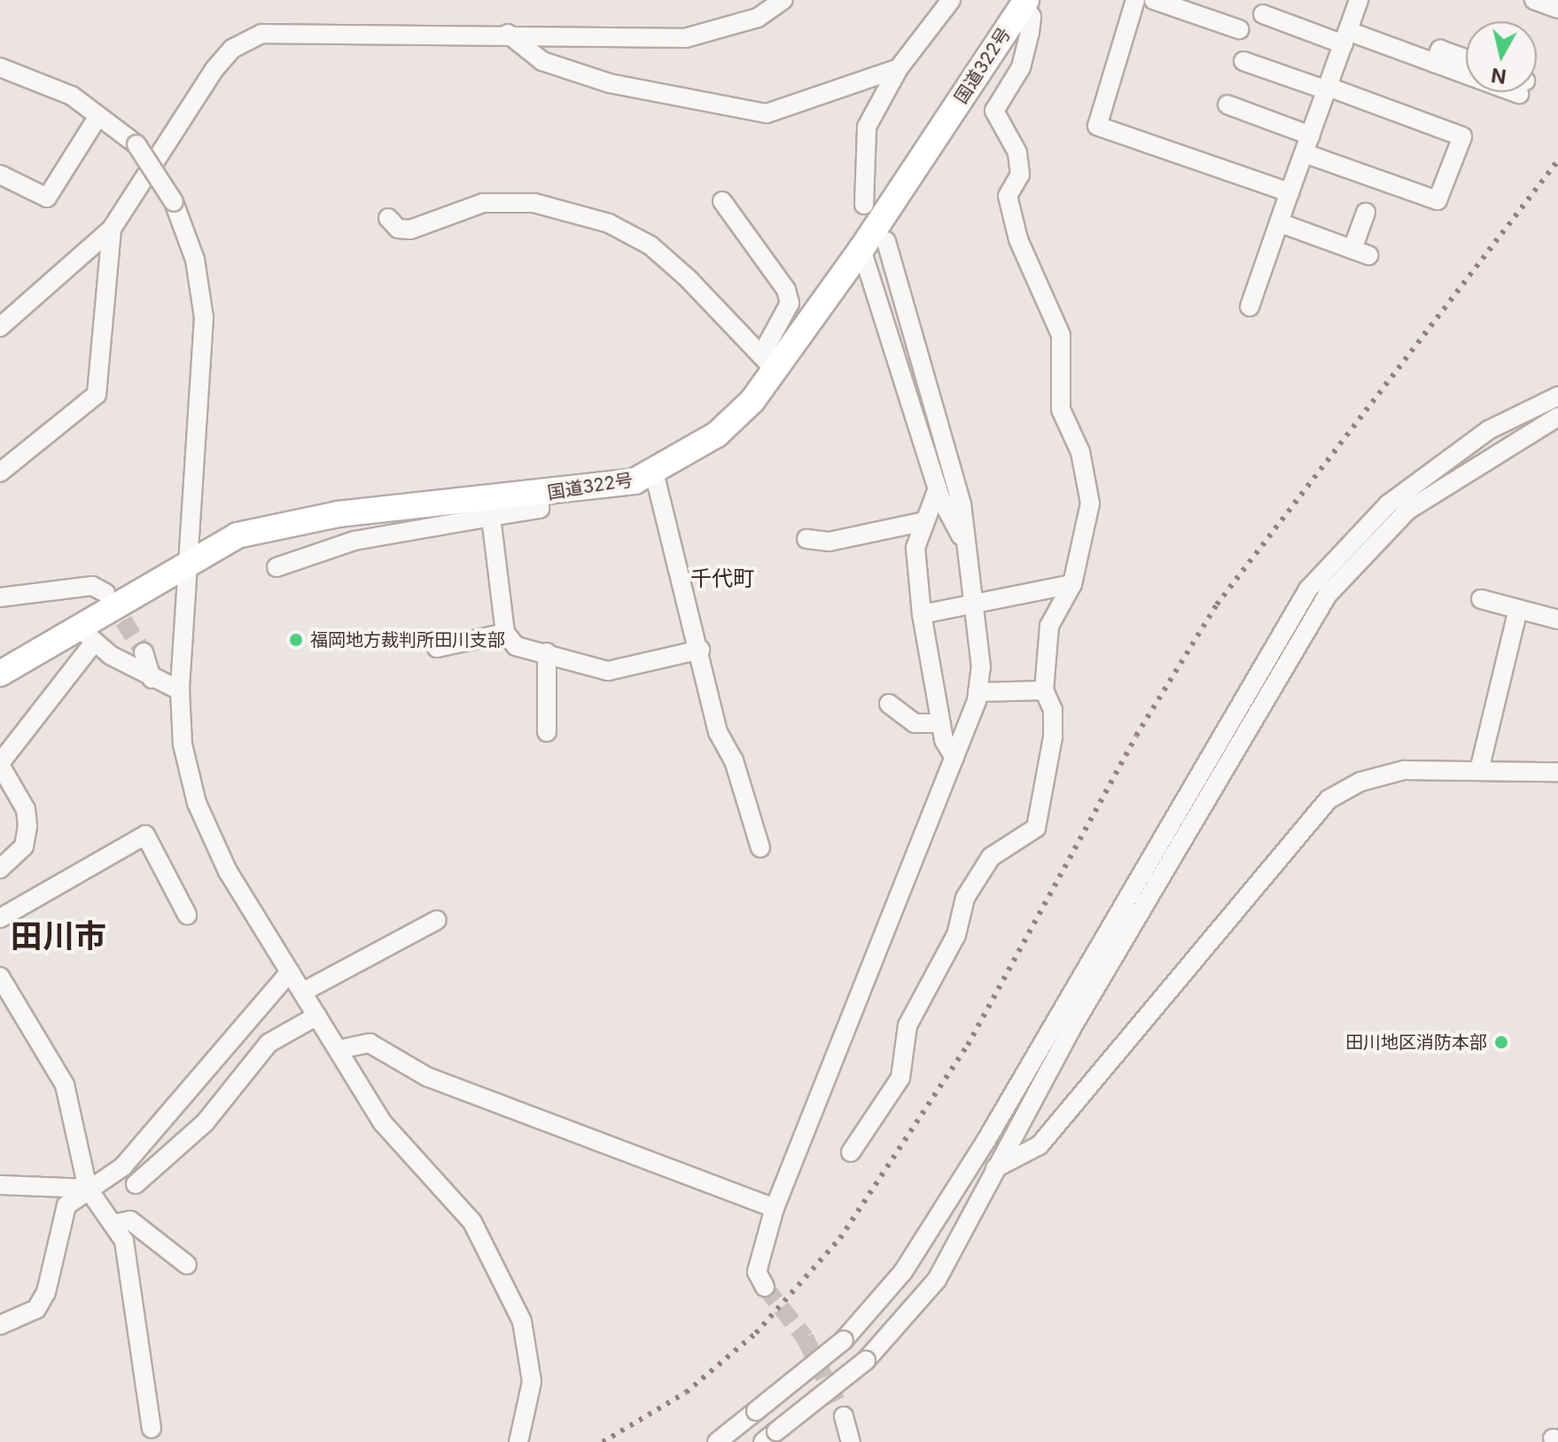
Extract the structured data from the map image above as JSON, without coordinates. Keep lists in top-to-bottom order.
{
  "streets": {
    "highway": ["国道322号"]
  },
  "districts": ["千代町", "田川市"],
  "places": ["福岡地方裁判所田川支部", "田川地区消防本部"],
  "north": "bottom"
}
